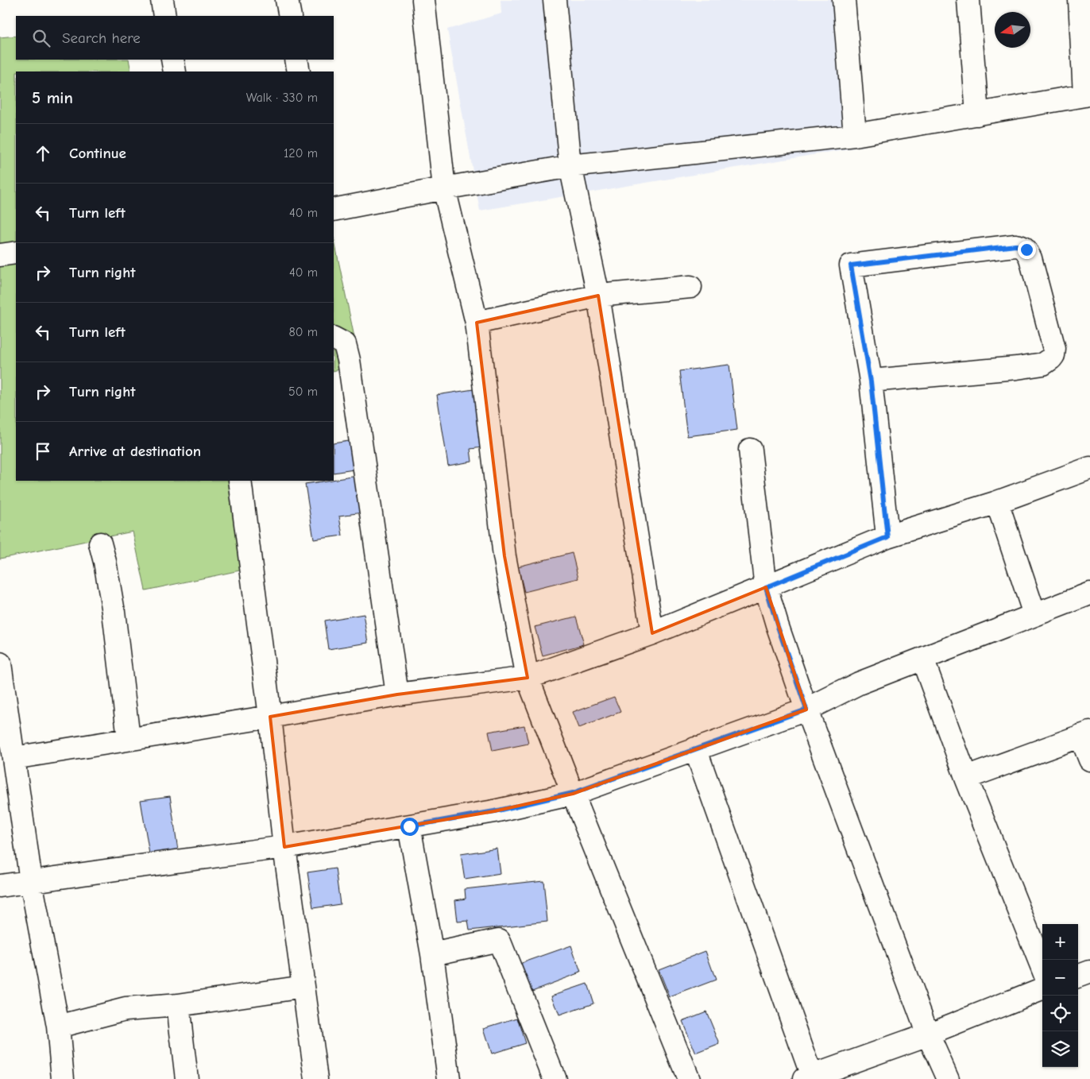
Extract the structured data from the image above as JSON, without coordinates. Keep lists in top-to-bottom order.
{
  "north": "left",
  "page": {
    "search": "Search here",
    "heading": ["5 min", "Walk · 330 m"],
    "list": [
      ["Continue", "120 m"],
      ["Turn left", "40 m"],
      ["Turn right", "40 m"],
      ["Turn left", "80 m"],
      ["Turn right", "50 m"],
      "Arrive at destination"
    ],
    "map_buttons": ["+", "−"]
  }
}
